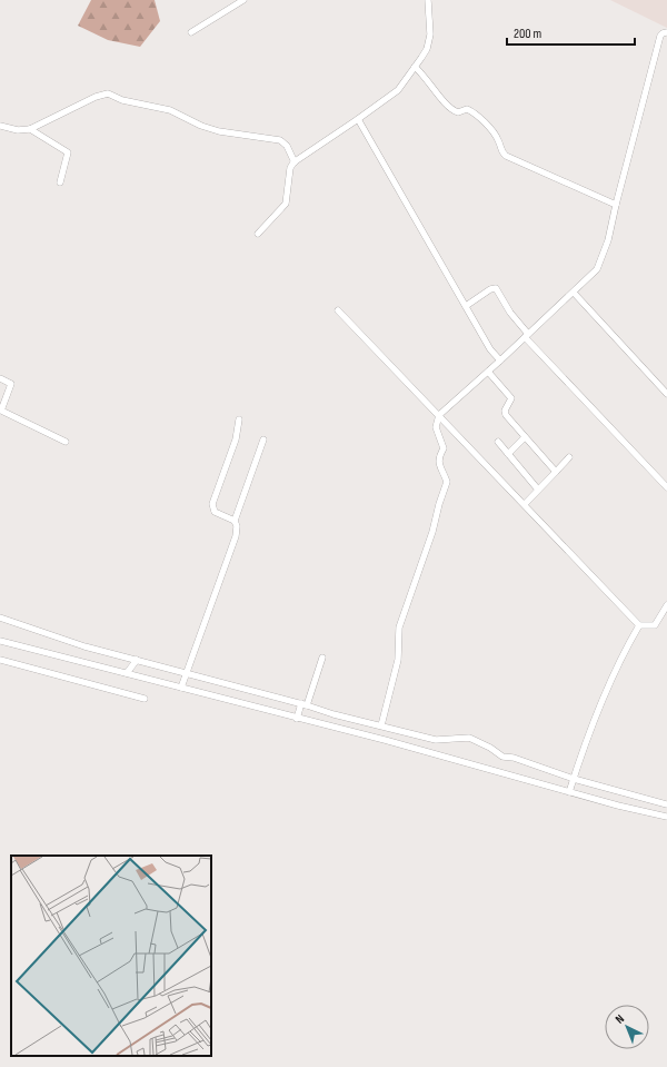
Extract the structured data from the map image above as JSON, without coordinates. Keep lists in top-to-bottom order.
{
  "scale_bar": "200 m",
  "north": "top left"
}
